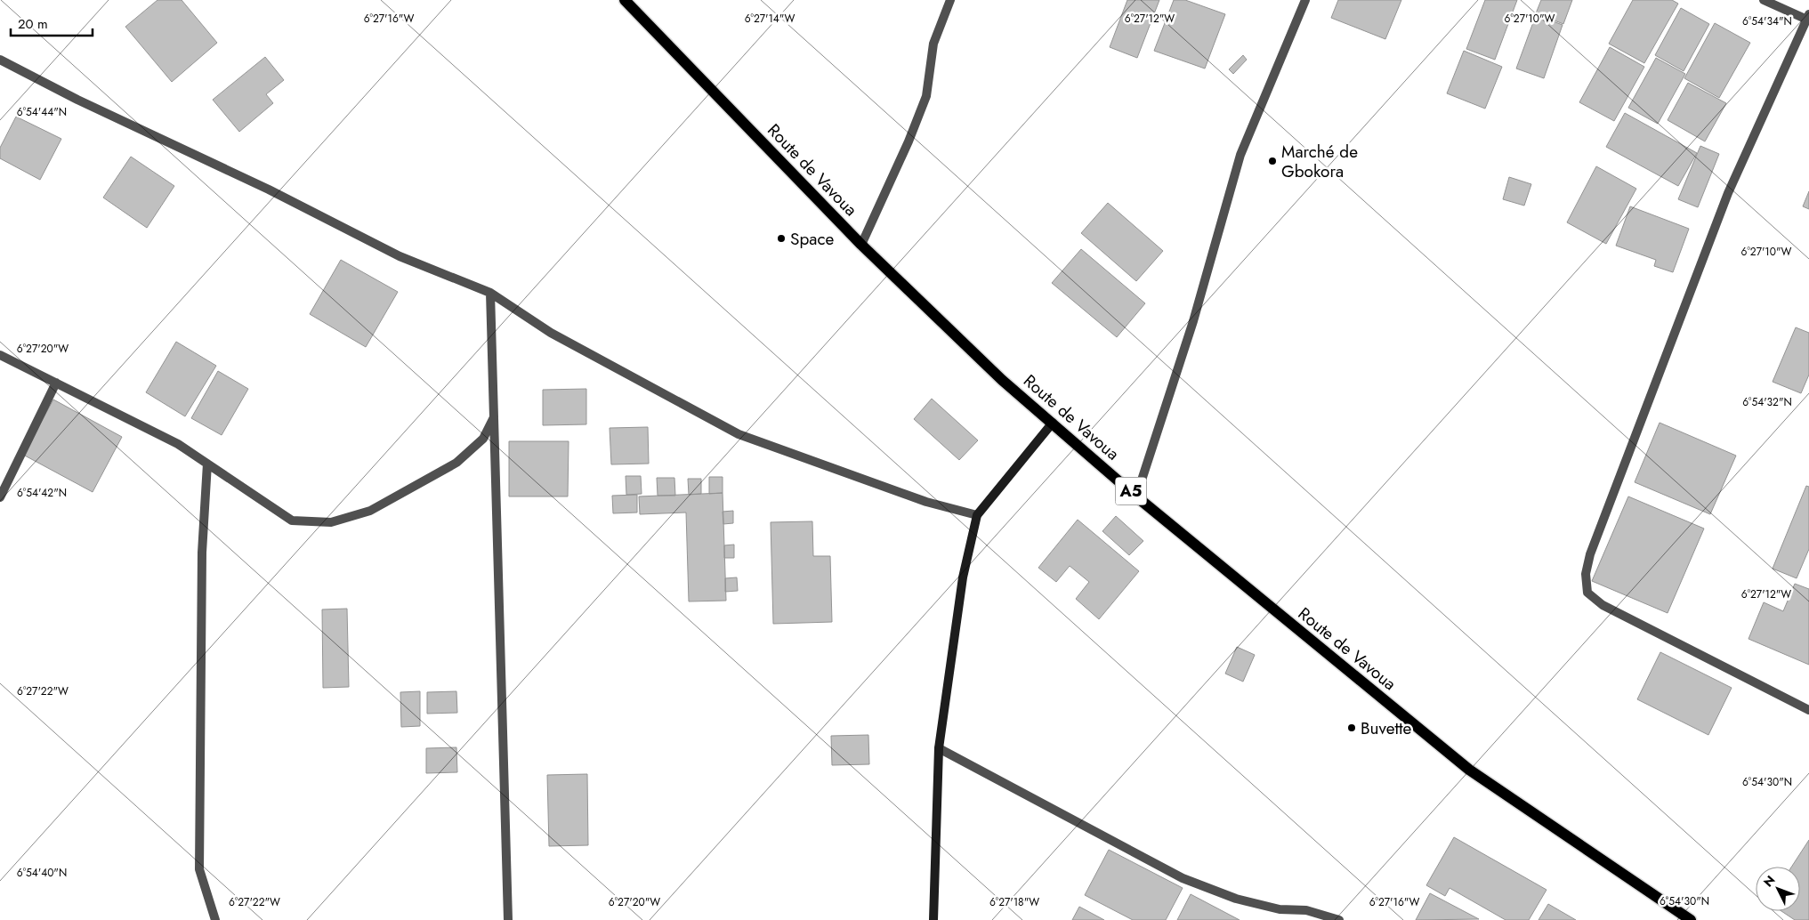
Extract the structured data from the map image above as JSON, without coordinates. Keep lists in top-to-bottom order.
{
  "streets": {
    "main road": ["Route de Vavoua", "A5"]
  },
  "places": ["Marché de Gbokora", "Space", "Buvette"],
  "scale_bar": "20 m",
  "north": "top left",
  "coordinates": [
    "6°27'16\"W",
    "6°27'14\"W",
    "6°27'12\"W",
    "6°27'10\"W",
    "6°54'34\"N",
    "6°54'44\"N",
    "6°27'20\"W",
    "6°54'32\"N",
    "6°54'42\"N",
    "6°27'22\"W",
    "6°54'30\"N",
    "6°54'40\"N",
    "6°27'18\"W"
  ]
}
